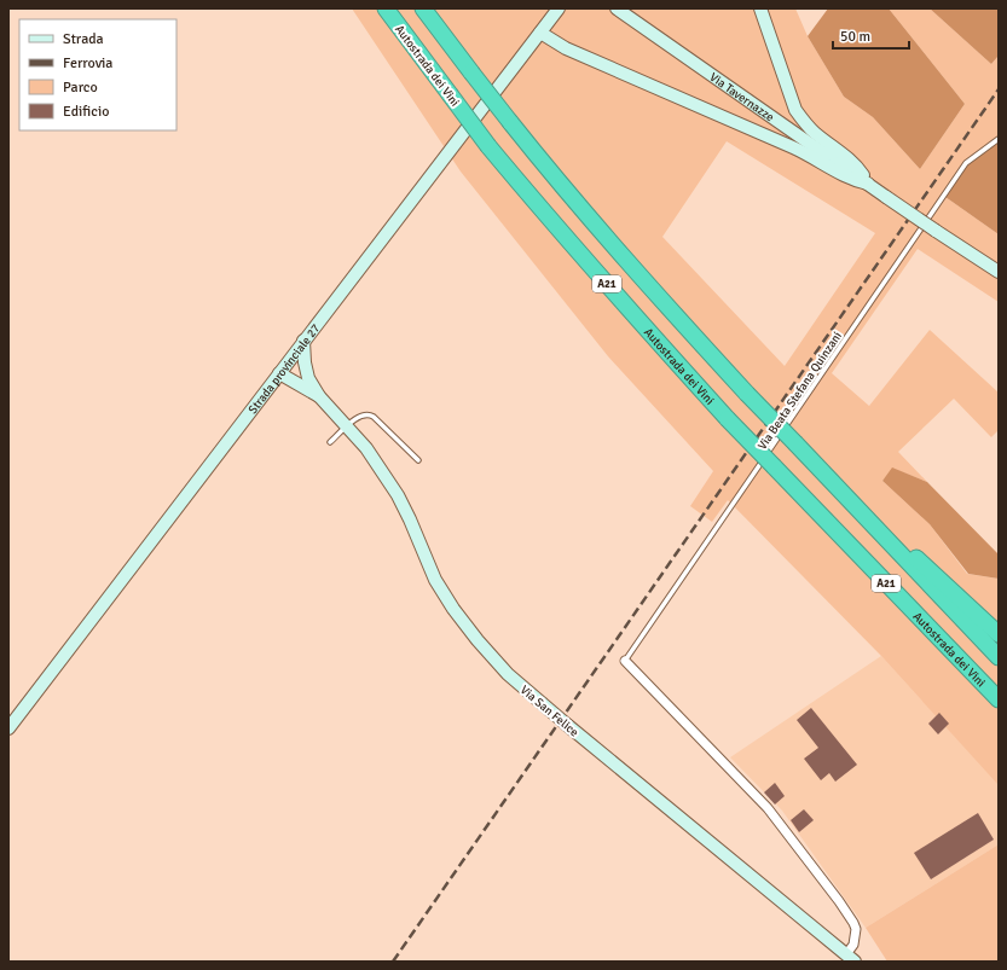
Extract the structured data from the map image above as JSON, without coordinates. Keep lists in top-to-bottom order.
{
  "streets": {
    "highway": ["Autostrada dei Vini", "A21"],
    "street": ["Via Tavernazze", "Strada provinciale 27", "Via San Felice"],
    "lane": ["Via Beata Stefana Quinzani"]
  },
  "legend": [
    "Strada",
    "Ferrovia",
    "Parco",
    "Edificio"
  ],
  "scale_bar": "50 m"
}
